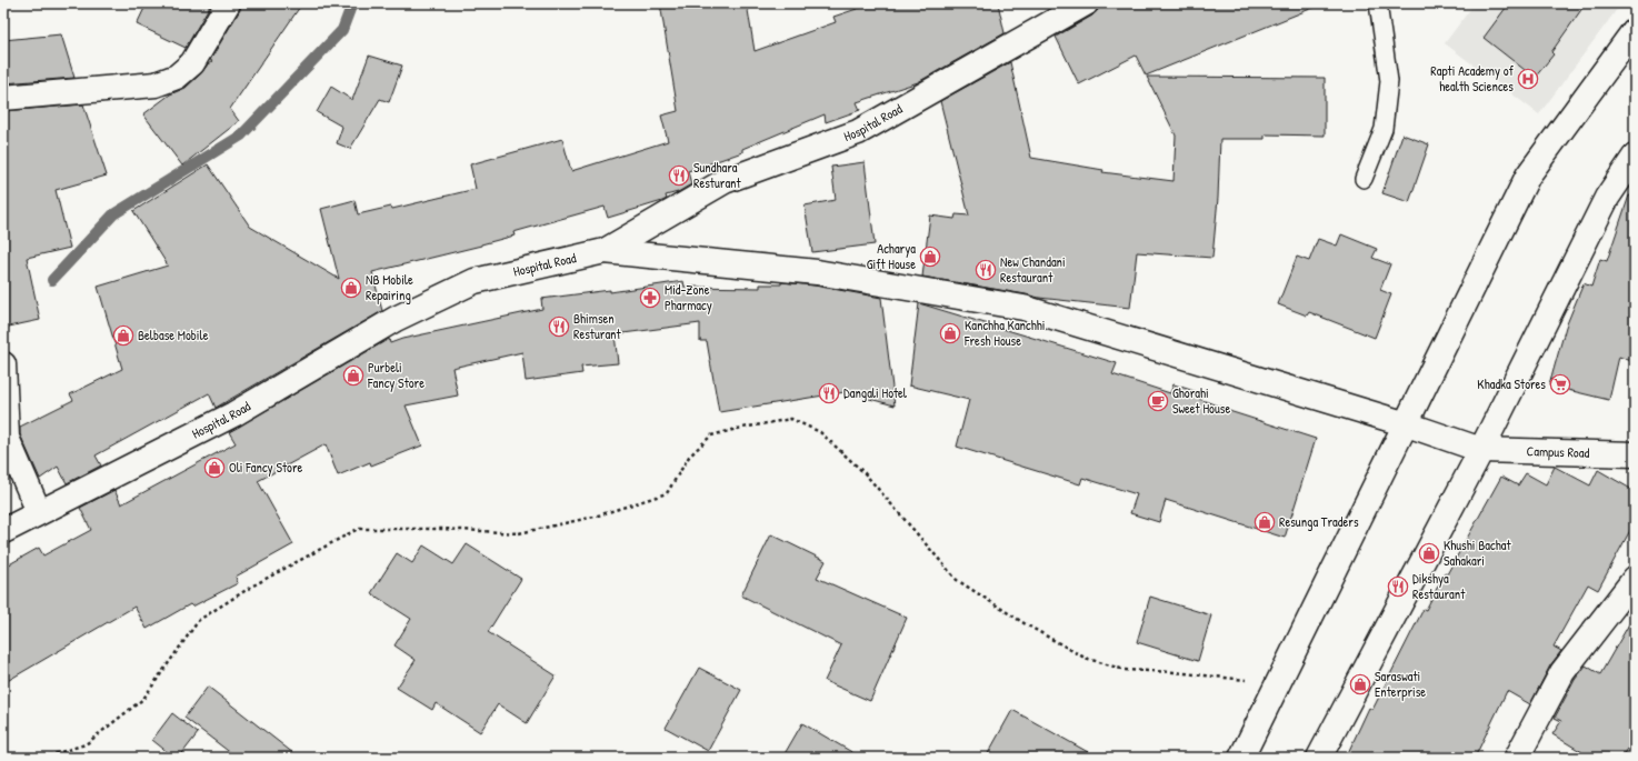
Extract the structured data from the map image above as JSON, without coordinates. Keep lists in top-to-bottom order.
{
  "streets": {
    "street": ["Hospital Road", "Campus Road"]
  },
  "crossings": [
    ["Hospital Road", "Campus Road"]
  ],
  "places": {
    "hospital": ["Rapti Academy of health Sciences"],
    "restaurant": [
      "Sundhara Resturant",
      "New Chandani Restaurant",
      "Bhimsen Resturant",
      "Dangali Hotel",
      "Dikshya Restaurant"
    ],
    "shop": [
      "Acharya Gift House",
      "NB Mobile Repairing",
      "Kanchha Kanchhi Fresh House",
      "Belbase Mobile",
      "Purbeli Fancy Store",
      "Oli Fancy Store",
      "Resunga Traders",
      "Khushi Bachat Sahakari",
      "Saraswati Enterprise"
    ],
    "pharmacy": ["Mid-Zone Pharmacy"],
    "supermarket": ["Khadka Stores"],
    "cafe": ["Ghorahi Sweet House"]
  }
}
